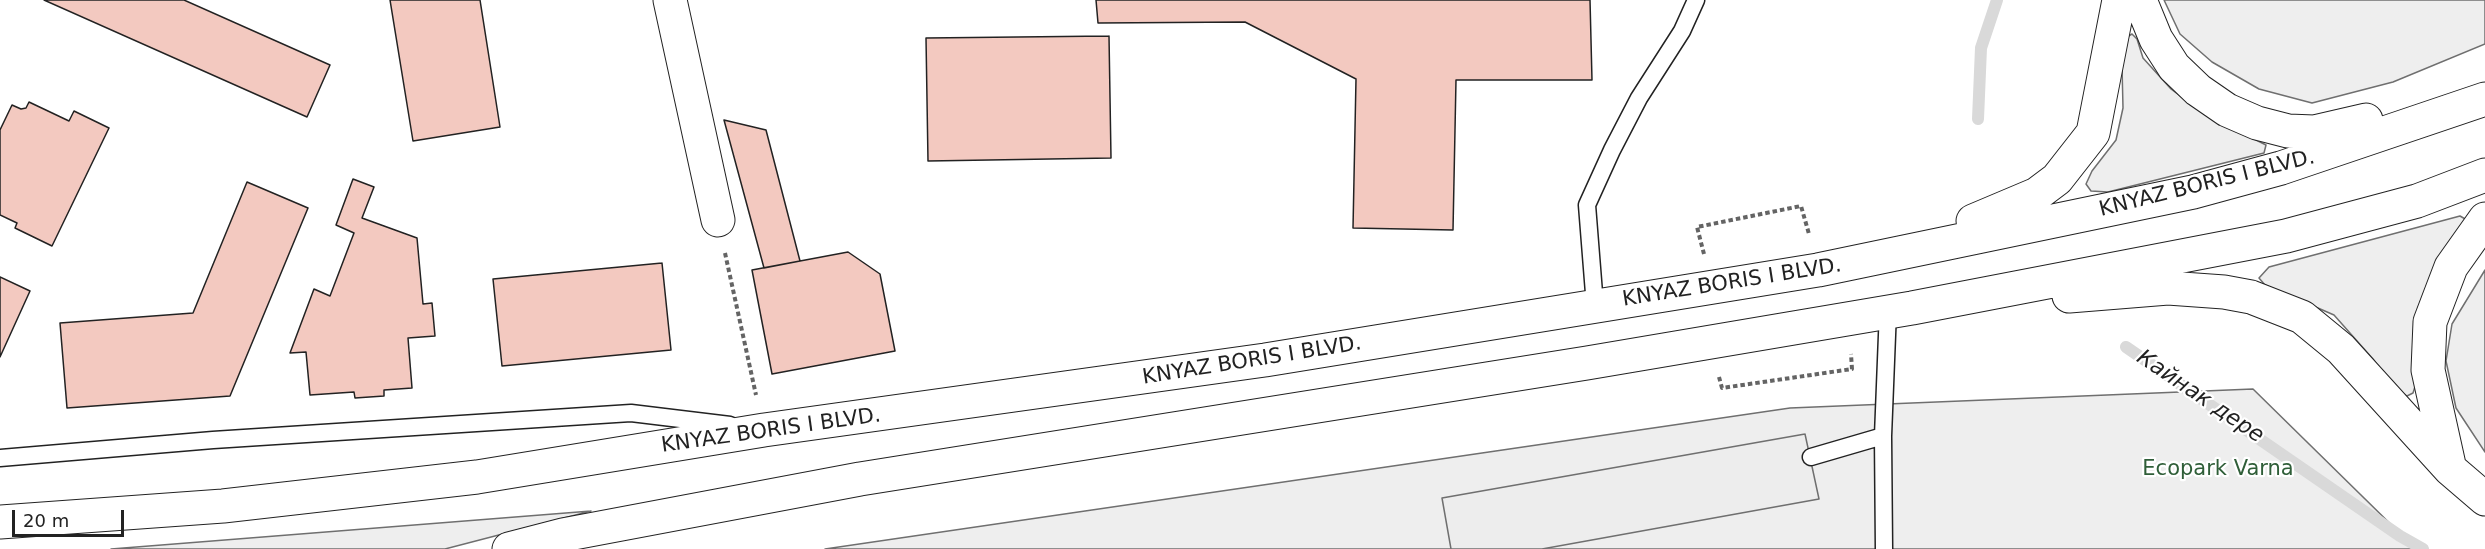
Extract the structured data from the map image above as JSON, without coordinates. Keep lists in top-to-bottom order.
{
  "streets": {
    "main road": ["KNYAZ BORIS I BLVD."]
  },
  "water": ["Кайнак дере"],
  "parks": ["Ecopark Varna"],
  "scale_bar": "20 m"
}
